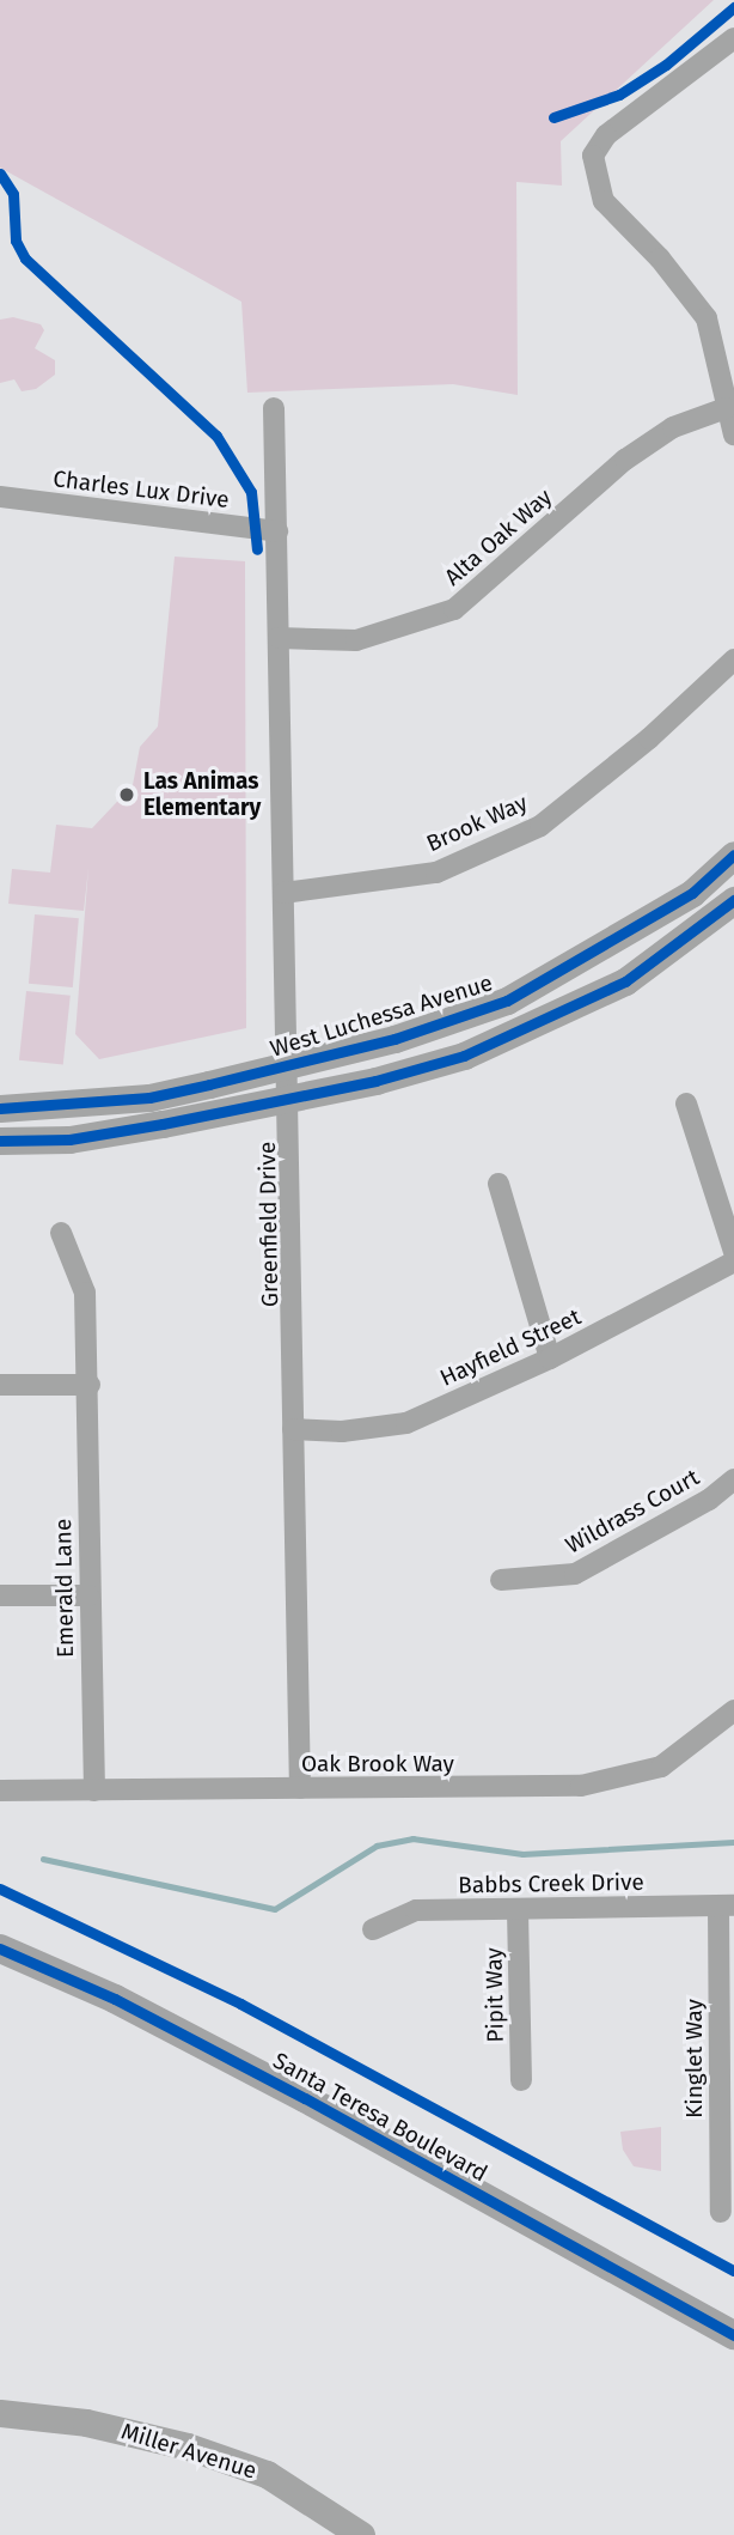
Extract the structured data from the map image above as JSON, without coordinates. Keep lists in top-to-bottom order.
{
  "streets": {
    "main road": ["Santa Teresa Boulevard"],
    "street": [
      "Charles Lux Drive",
      "Alta Oak Way",
      "Brook Way",
      "West Luchessa Avenue",
      "Greenfield Drive",
      "Hayfield Street",
      "Wildrass Court",
      "Emerald Lane",
      "Oak Brook Way",
      "Babbs Creek Drive",
      "Pipit Way",
      "Kinglet Way",
      "Miller Avenue"
    ]
  },
  "crossings": [
    ["Charles Lux Drive", "Greenfield Drive"],
    ["Alta Oak Way", "Greenfield Drive"],
    ["Brook Way", "Greenfield Drive"],
    ["West Luchessa Avenue", "Greenfield Drive"],
    ["Greenfield Drive", "Hayfield Street"],
    ["Greenfield Drive", "Oak Brook Way"],
    ["Emerald Lane", "Oak Brook Way"],
    ["Babbs Creek Drive", "Pipit Way"],
    ["Babbs Creek Drive", "Kinglet Way"]
  ],
  "places": ["Las Animas Elementary"]
}
